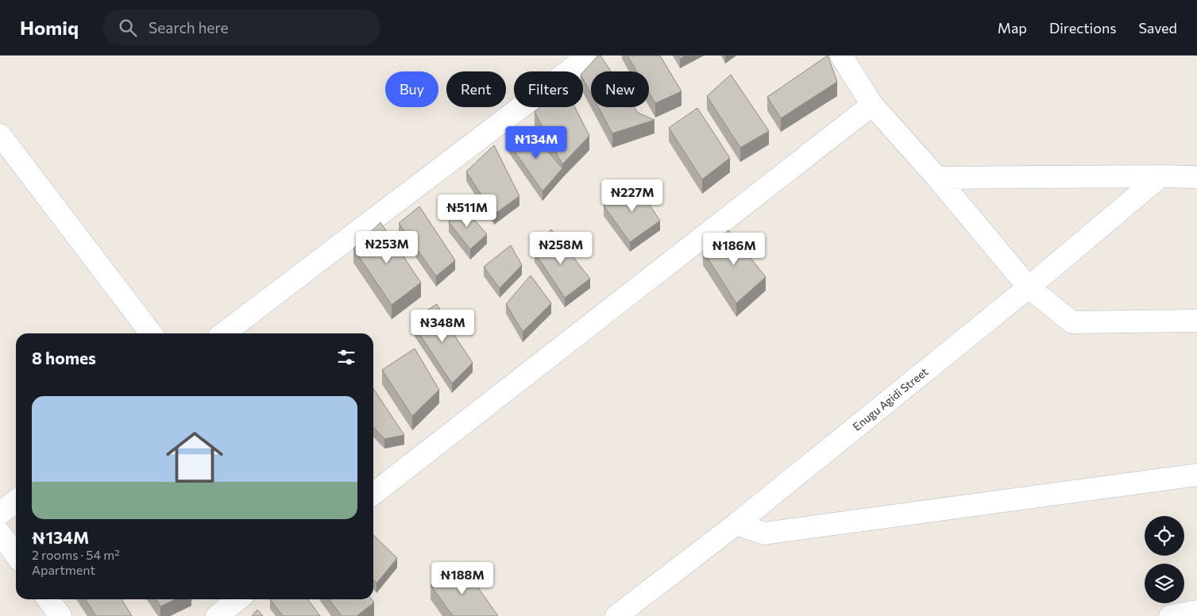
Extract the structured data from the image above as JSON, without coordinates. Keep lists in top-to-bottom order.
{
  "streets": {
    "street": ["Enugu Agidi Street"]
  },
  "page": {
    "header": "Homiq",
    "search": "Search here",
    "nav": ["Map", "Directions", "Saved"],
    "chip": [
      "Buy",
      "Rent",
      "Filters",
      "New"
    ],
    "price": [
      "₦134M",
      "₦227M",
      "₦511M",
      "₦253M",
      "₦258M",
      "₦186M",
      "₦348M",
      "₦188M"
    ],
    "heading": "8 homes",
    "list": [
      {
        "name": "₦134M",
        "note": "2 rooms · 54 m² · Apartment"
      }
    ]
  }
}
